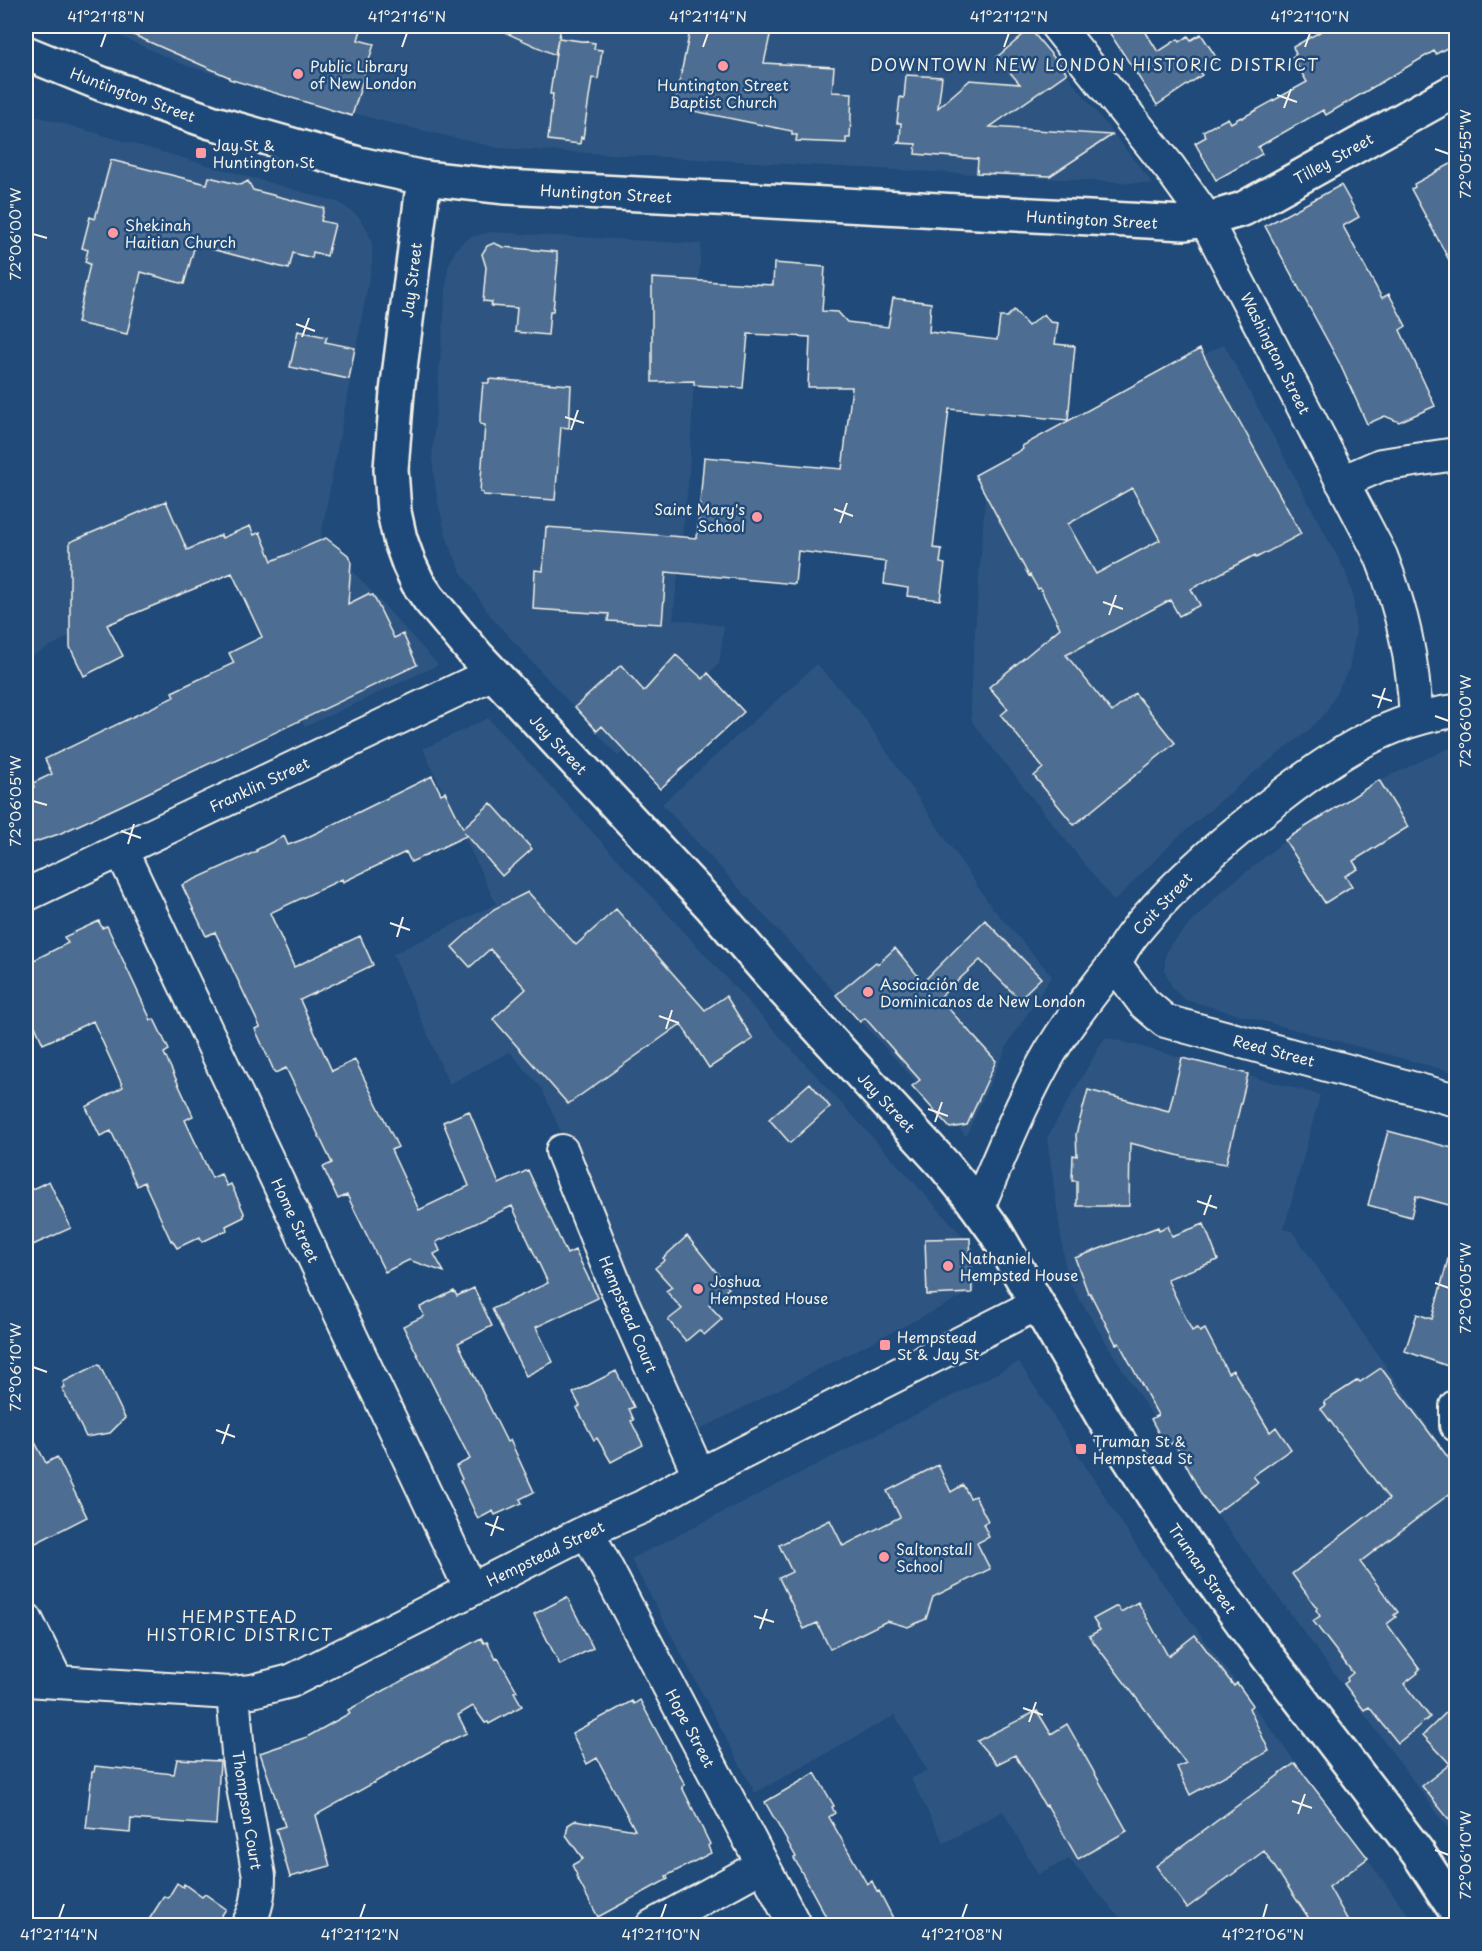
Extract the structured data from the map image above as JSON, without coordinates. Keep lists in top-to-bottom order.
{
  "streets": {
    "main road": [
      "Huntington Street",
      "Tilley Street",
      "Jay Street",
      "Truman Street"
    ],
    "street": [
      "Washington Street",
      "Franklin Street",
      "Coit Street",
      "Reed Street",
      "Home Street",
      "Hempstead Court",
      "Hempstead Street",
      "Hope Street",
      "Thompson Court"
    ]
  },
  "crossings": [
    ["Huntington Street", "Tilley Street"],
    ["Huntington Street", "Jay Street"],
    ["Huntington Street", "Washington Street"],
    ["Tilley Street", "Washington Street"],
    ["Jay Street", "Franklin Street"],
    ["Jay Street", "Coit Street"],
    ["Jay Street", "Truman Street"],
    ["Washington Street", "Coit Street"],
    ["Franklin Street", "Home Street"],
    ["Coit Street", "Reed Street"],
    ["Coit Street", "Truman Street"],
    ["Home Street", "Hempstead Street"],
    ["Hempstead Court", "Hempstead Street"],
    ["Hempstead Street", "Truman Street"],
    ["Hempstead Street", "Hope Street"],
    ["Hempstead Street", "Thompson Court"]
  ],
  "districts": ["DOWNTOWN NEW LONDON HISTORIC DISTRICT", "HEMPSTEAD HISTORIC DISTRICT"],
  "places": {
    "other": [
      "Huntington Street Baptist Church",
      "Public Library of New London",
      "Shekinah Haitian Church",
      "Saint Mary's School",
      "Asociación de Dominicanos de New London",
      "Nathaniel Hempsted House",
      "Joshua Hempsted House",
      "Saltonstall School"
    ],
    "transit": ["Jay St & Huntington St", "Hempstead St & Jay St", "Truman St & Hempstead St"]
  },
  "coordinates": [
    "41°21'18\"N",
    "41°21'16\"N",
    "41°21'14\"N",
    "41°21'12\"N",
    "41°21'10\"N",
    "72°05'55\"W",
    "72°06'00\"W",
    "72°06'05\"W",
    "72°06'10\"W",
    "41°21'08\"N",
    "41°21'06\"N"
  ]
}
